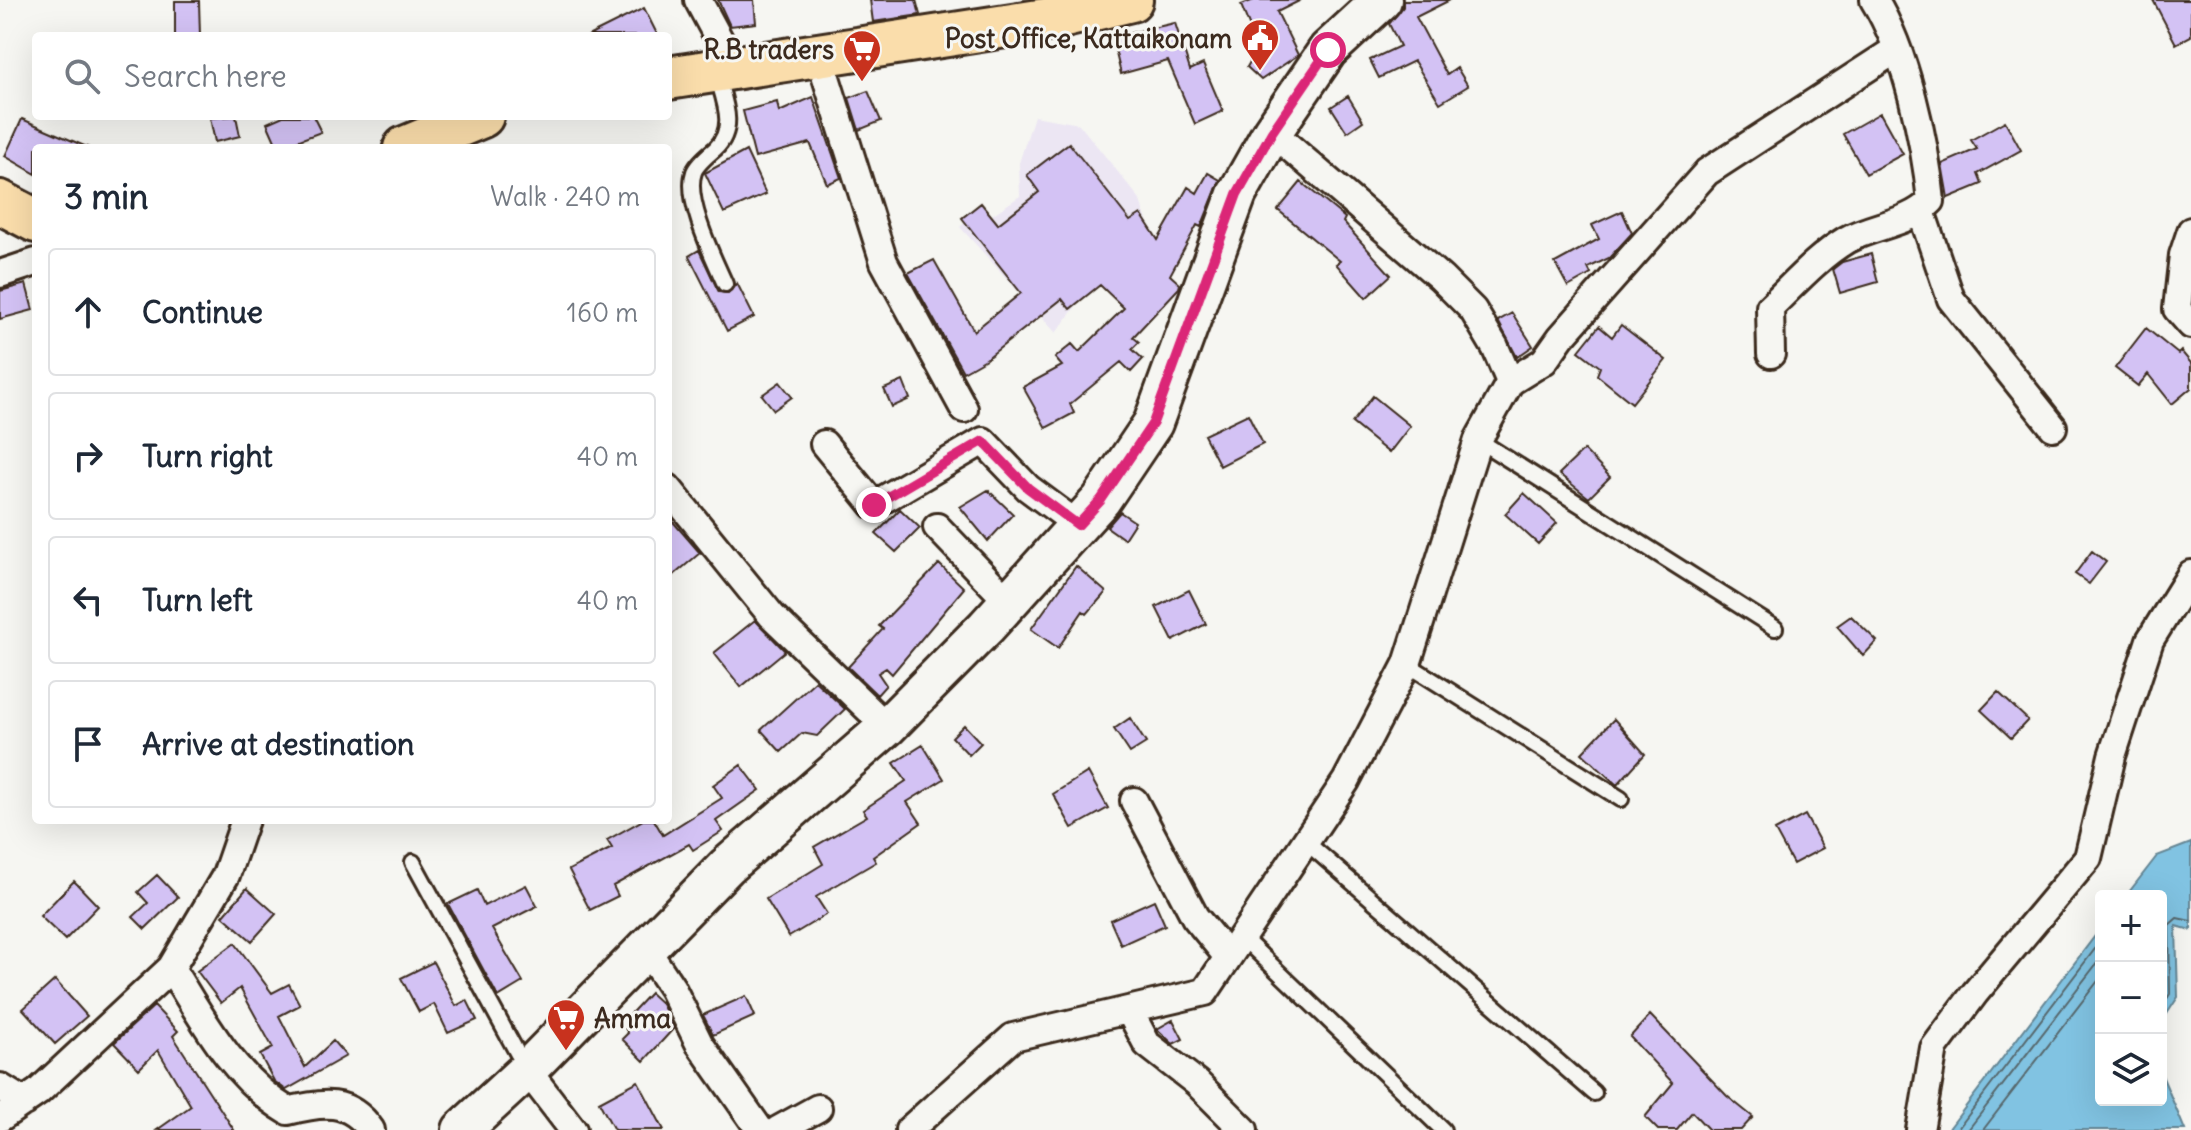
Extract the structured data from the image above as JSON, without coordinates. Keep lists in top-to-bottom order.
{
  "places": {
    "public building": ["Post Office, Kattaikonam"],
    "supermarket": ["R.B traders", "Amma"]
  },
  "page": {
    "search": "Search here",
    "heading": ["3 min", "Walk · 240 m"],
    "list": [
      ["Continue", "160 m"],
      ["Turn right", "40 m"],
      ["Turn left", "40 m"],
      "Arrive at destination"
    ],
    "map_buttons": ["+", "−"]
  }
}
